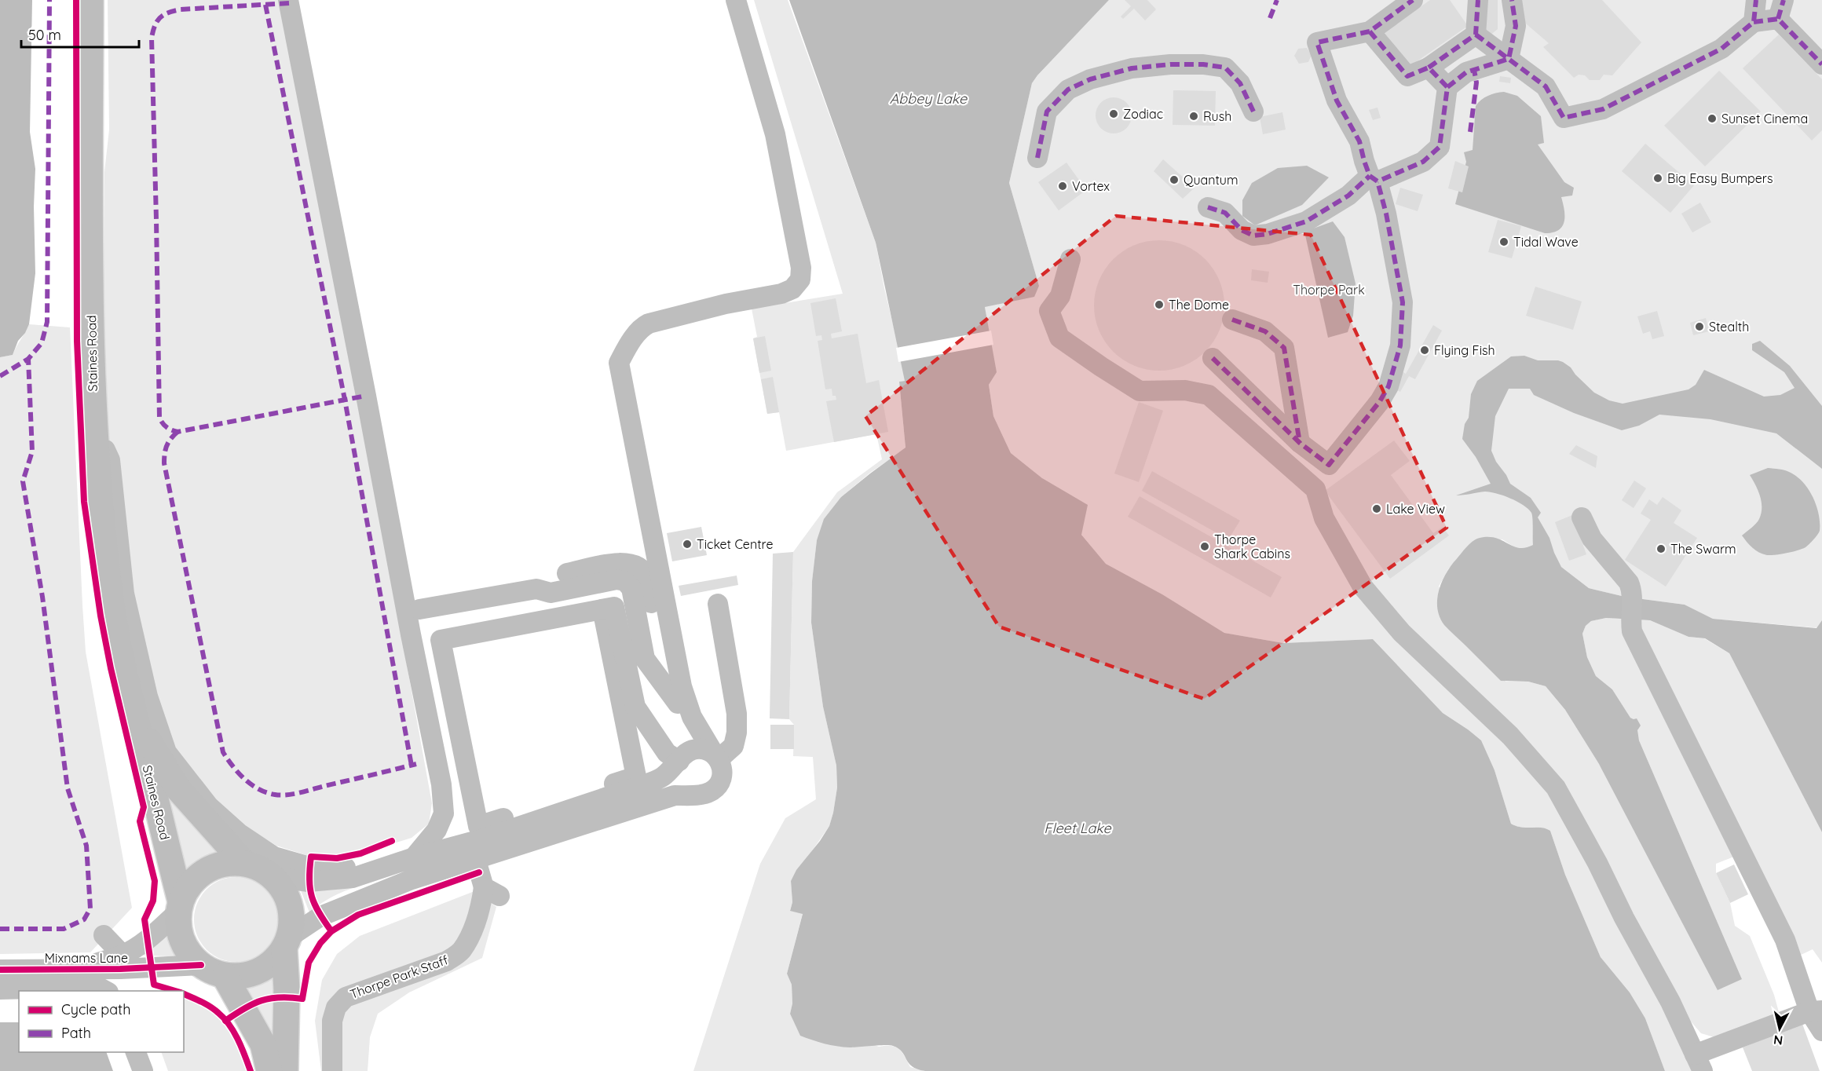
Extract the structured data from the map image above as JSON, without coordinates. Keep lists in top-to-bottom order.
{
  "streets": {
    "main road": ["Staines Road"],
    "street": ["Mixnams Lane", "Thorpe Park Staff"]
  },
  "crossings": [
    ["Staines Road", "Mixnams Lane"]
  ],
  "water": ["Abbey Lake", "Fleet Lake"],
  "parks": ["Thorpe Park"],
  "places": [
    "Zodiac",
    "Rush",
    "Sunset Cinema",
    "Big Easy Bumpers",
    "Quantum",
    "Vortex",
    "Tidal Wave",
    "The Dome",
    "Stealth",
    "Flying Fish",
    "Lake View",
    "Ticket Centre",
    "Thorpe Shark Cabins",
    "The Swarm"
  ],
  "legend": ["Cycle path", "Path"],
  "scale_bar": "50 m",
  "north": "bottom"
}
